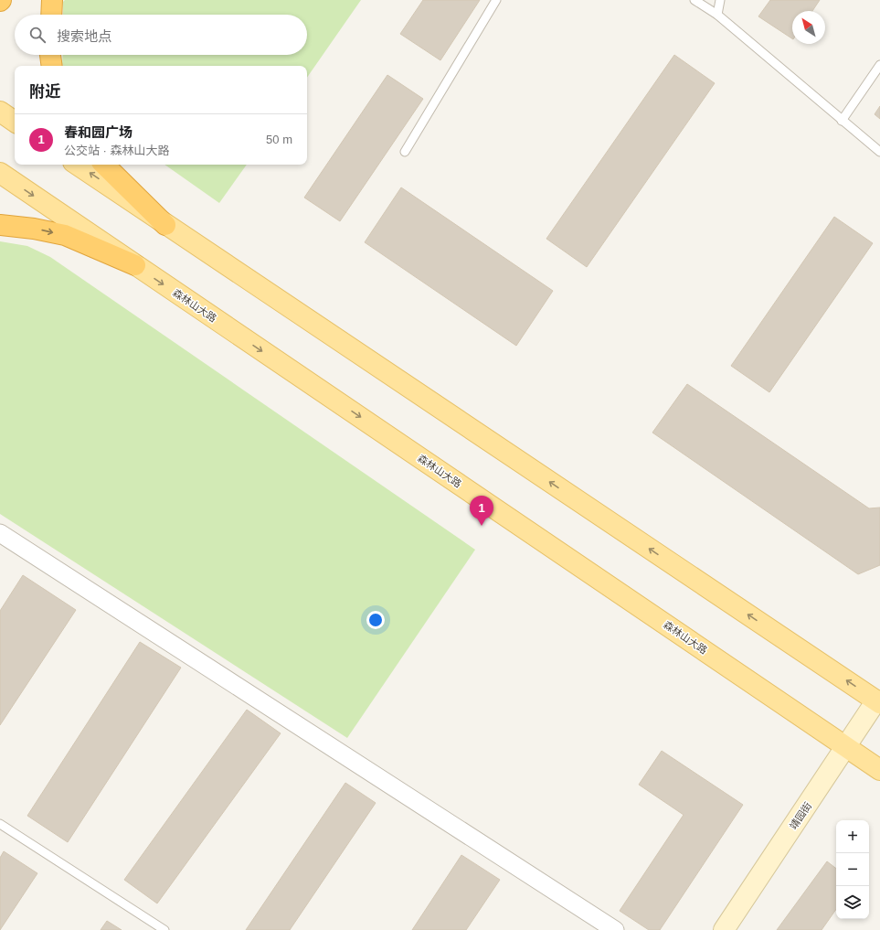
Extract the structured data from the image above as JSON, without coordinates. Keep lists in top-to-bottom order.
{
  "streets": {
    "main road": ["森林山大路"],
    "street": ["靖园街"]
  },
  "crossings": [
    ["森林山大路", "靖园街"]
  ],
  "north": "top left",
  "page": {
    "search": "搜索地点",
    "heading": "附近",
    "list": [
      {
        "mark": "1",
        "name": "春和园广场",
        "note": "公交站 · 森林山大路",
        "value": "50 m"
      }
    ],
    "pins": "1",
    "map_buttons": ["+", "−"]
  }
}
